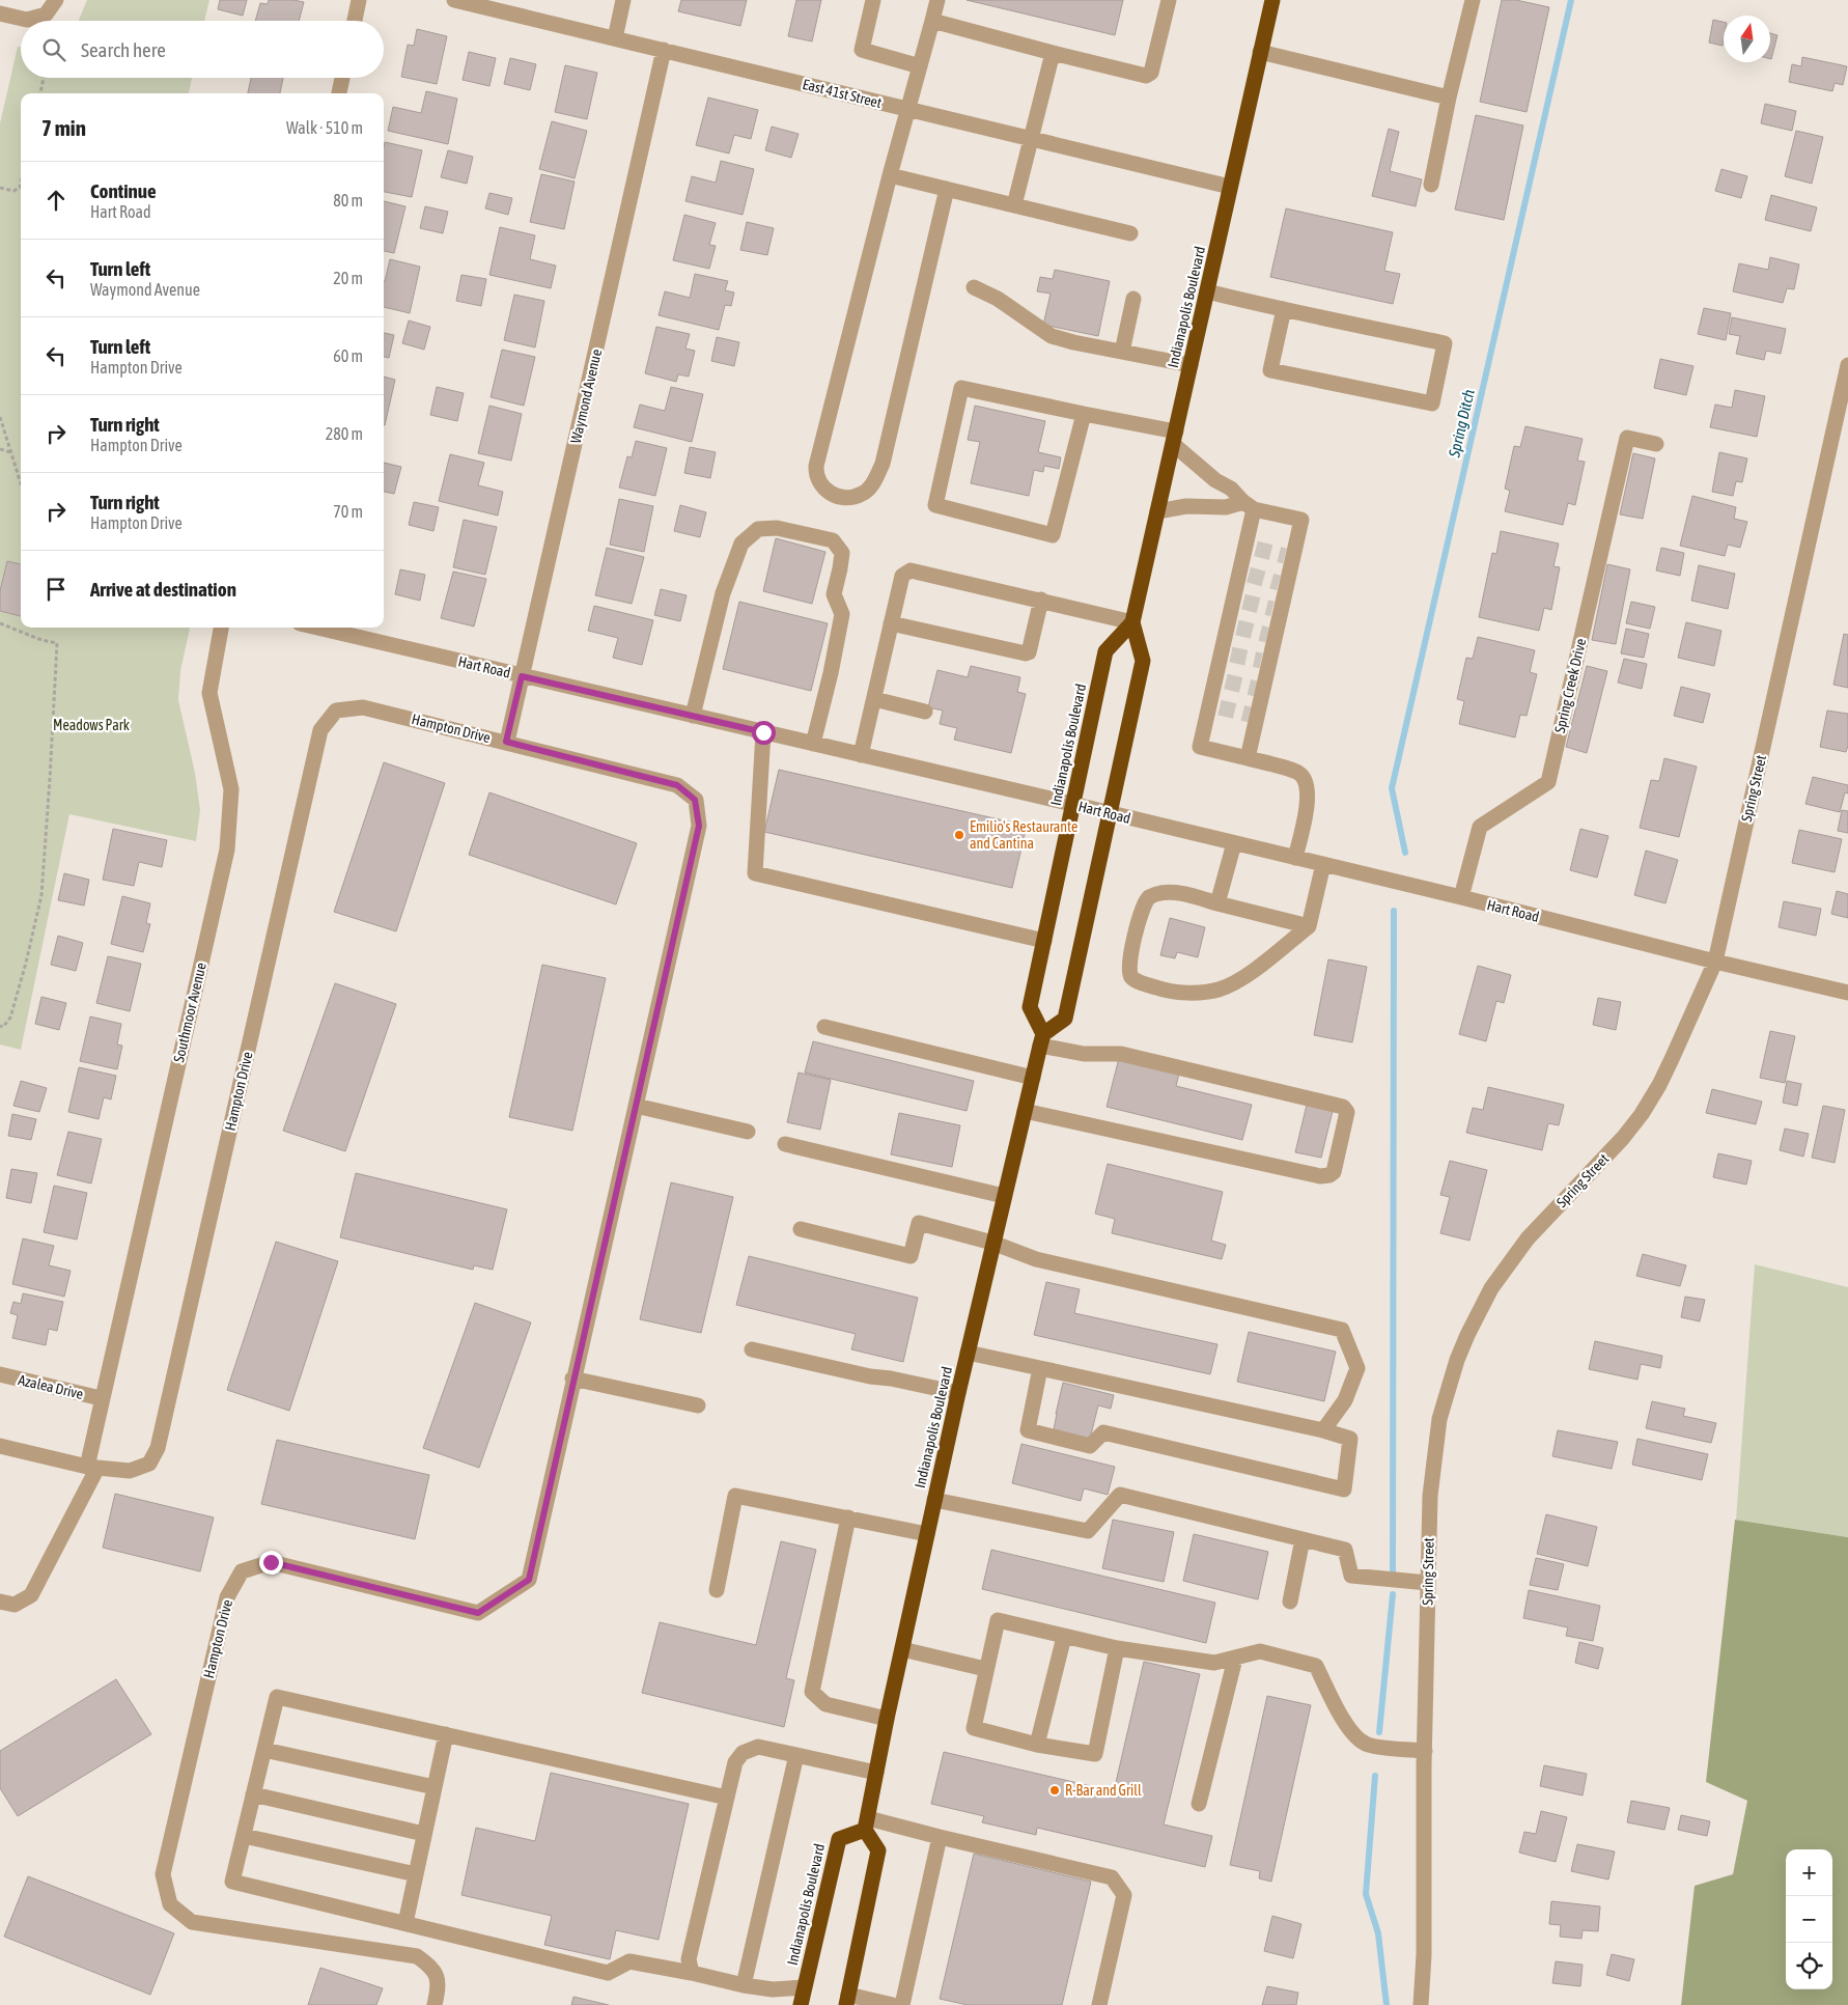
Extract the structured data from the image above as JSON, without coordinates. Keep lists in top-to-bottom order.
{
  "streets": {
    "highway": ["Indianapolis Boulevard"],
    "street": [
      "East 41st Street",
      "Waymond Avenue",
      "Hart Road",
      "Spring Creek Drive",
      "Hampton Drive",
      "Spring Street",
      "Southmoor Avenue",
      "Azalea Drive"
    ]
  },
  "crossings": [
    ["East 41st Street", "Indianapolis Boulevard"],
    ["East 41st Street", "Waymond Avenue"],
    ["Indianapolis Boulevard", "Hart Road"],
    ["Waymond Avenue", "Hart Road"],
    ["Waymond Avenue", "Hampton Drive"],
    ["Hart Road", "Spring Creek Drive"],
    ["Hart Road", "Spring Street"],
    ["Southmoor Avenue", "Azalea Drive"]
  ],
  "water": ["Spring Ditch"],
  "parks": ["Meadows Park"],
  "places": ["Emilio's Restaurante and Cantina", "R-Bar and Grill"],
  "north": "top",
  "page": {
    "search": "Search here",
    "heading": ["7 min", "Walk · 510 m"],
    "list": [
      ["Continue", "Hart Road", "80 m"],
      ["Turn left", "Waymond Avenue", "20 m"],
      ["Turn left", "Hampton Drive", "60 m"],
      ["Turn right", "Hampton Drive", "280 m"],
      ["Turn right", "Hampton Drive", "70 m"],
      "Arrive at destination"
    ],
    "map_buttons": ["+", "−"]
  }
}
